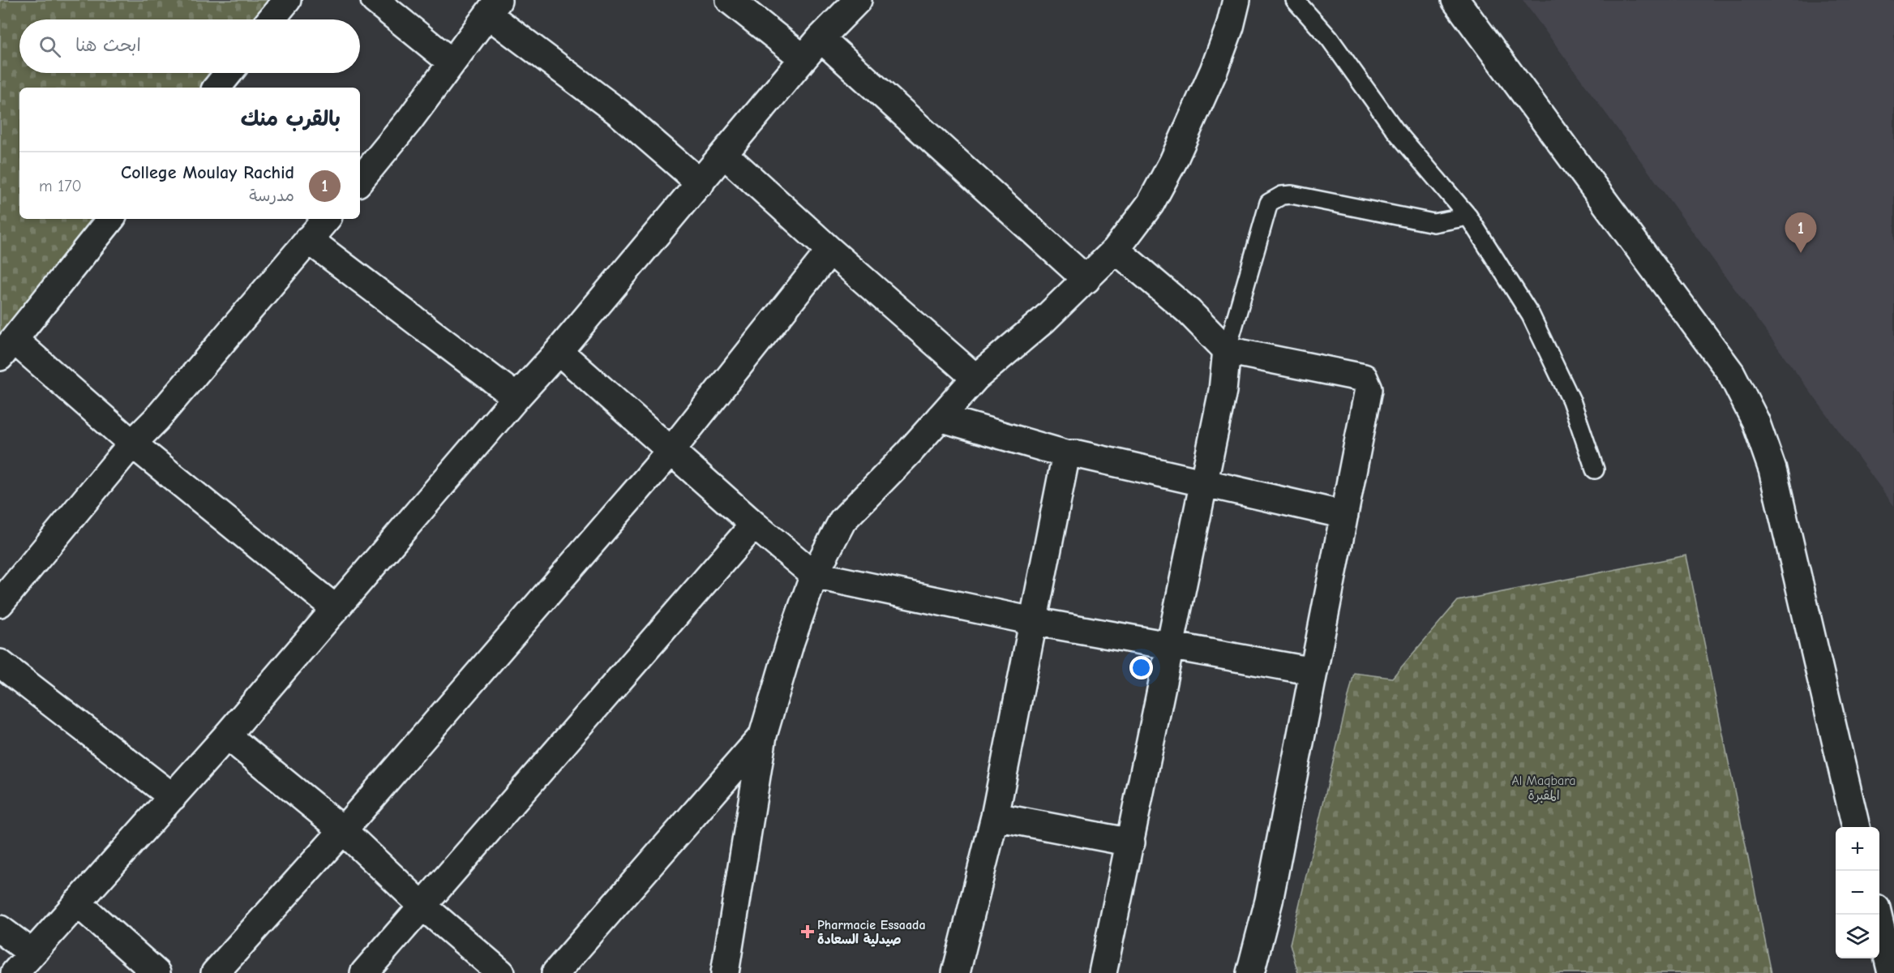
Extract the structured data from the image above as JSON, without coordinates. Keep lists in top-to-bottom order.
{
  "parks": ["Al Maqbara المقبرة"],
  "places": {
    "health": ["Pharmacie Essaada صيدلية السعادة"]
  },
  "page": {
    "search": "ابحث هنا",
    "heading": "بالقرب منك",
    "list": [
      {
        "mark": "1",
        "name": "College Moulay Rachid",
        "note": "مدرسة",
        "value": "170 m"
      }
    ],
    "pins": "1",
    "map_buttons": ["+", "−"]
  }
}
